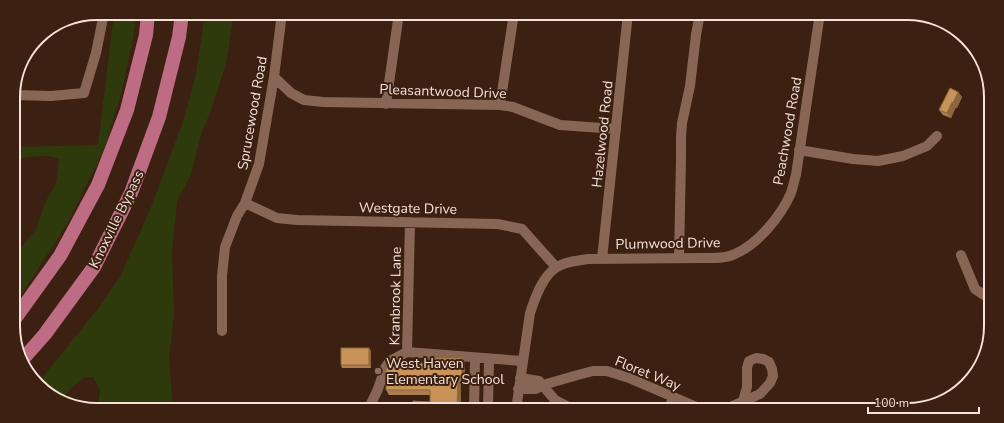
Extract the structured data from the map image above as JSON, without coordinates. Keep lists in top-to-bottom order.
{
  "streets": {
    "highway": ["Knoxville Bypass"],
    "street": [
      "Pleasantwood Drive",
      "Sprucewood Road",
      "Peachwood Road",
      "Hazelwood Road",
      "Westgate Drive",
      "Plumwood Drive",
      "Kranbrook Lane",
      "Floret Way"
    ]
  },
  "crossings": [
    ["Pleasantwood Drive", "Sprucewood Road"],
    ["Pleasantwood Drive", "Hazelwood Road"],
    ["Sprucewood Road", "Westgate Drive"],
    ["Peachwood Road", "Plumwood Drive"],
    ["Hazelwood Road", "Plumwood Drive"],
    ["Westgate Drive", "Plumwood Drive"],
    ["Westgate Drive", "Kranbrook Lane"]
  ],
  "places": ["West Haven Elementary School"],
  "scale_bar": "100 m"
}
